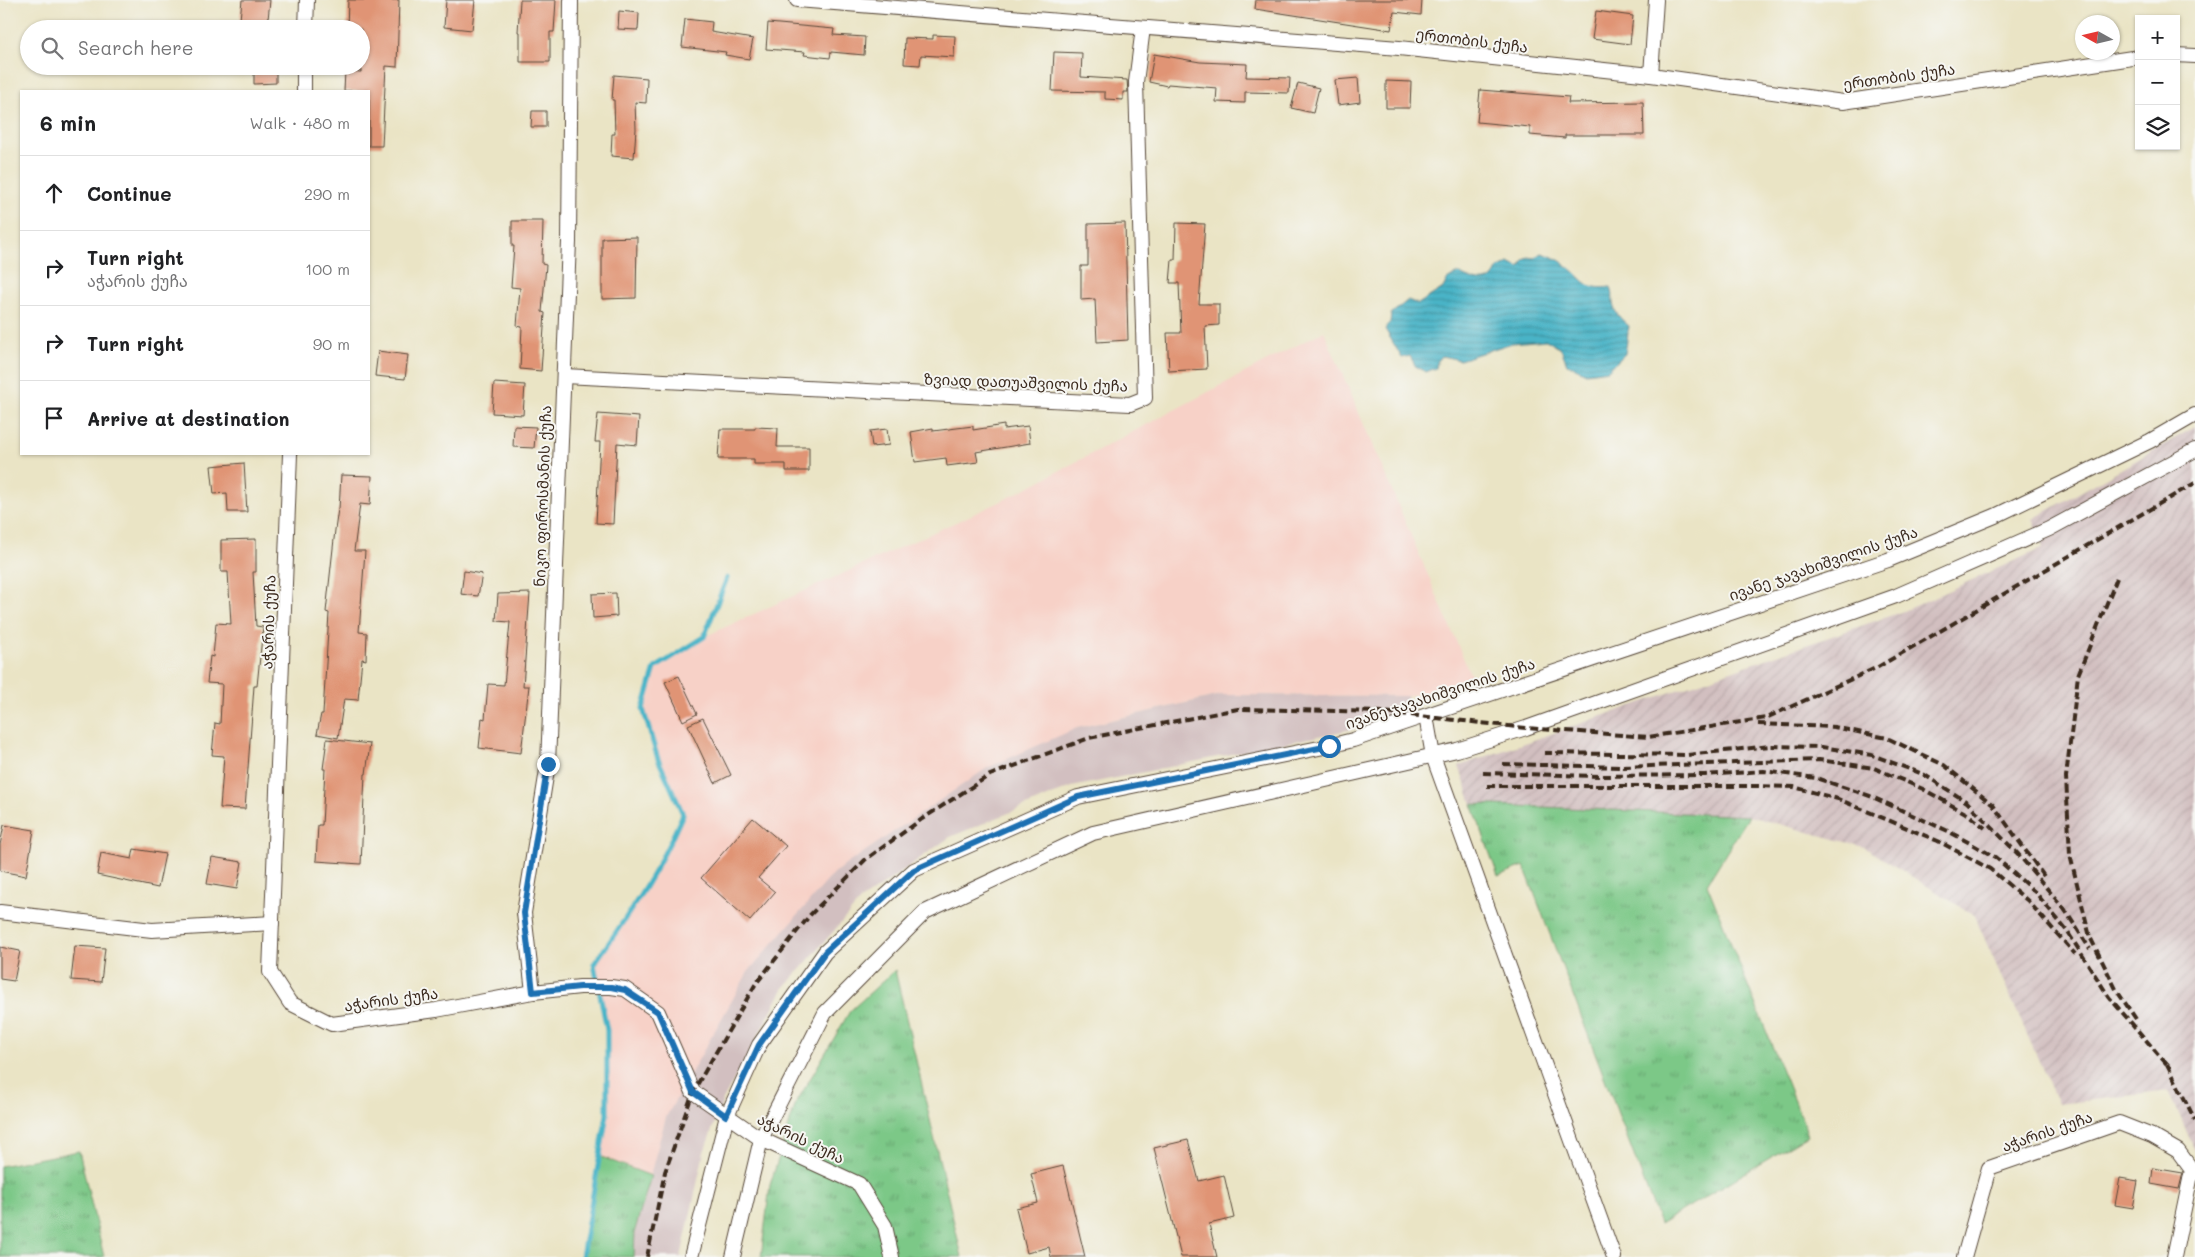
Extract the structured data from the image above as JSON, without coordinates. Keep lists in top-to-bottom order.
{
  "streets": {
    "street": [
      "ერთობის ქუჩა",
      "ზვიად დათუაშვილის ქუჩა",
      "ნიკო ფიროსმანის ქუჩა",
      "ივანე ჯავახიშვილის ქუჩა",
      "აჭარის ქუჩა"
    ]
  },
  "crossings": [
    ["ერთობის ქუჩა", "ზვიად დათუაშვილის ქუჩა"],
    ["ზვიად დათუაშვილის ქუჩა", "ნიკო ფიროსმანის ქუჩა"],
    ["ნიკო ფიროსმანის ქუჩა", "აჭარის ქუჩა"],
    ["ივანე ჯავახიშვილის ქუჩა", "აჭარის ქუჩა"]
  ],
  "north": "left",
  "page": {
    "map_buttons": ["+", "−"],
    "search": "Search here",
    "heading": ["6 min", "Walk · 480 m"],
    "list": [
      ["Continue", "290 m"],
      ["Turn right", "აჭარის ქუჩა", "100 m"],
      ["Turn right", "90 m"],
      "Arrive at destination"
    ]
  }
}
